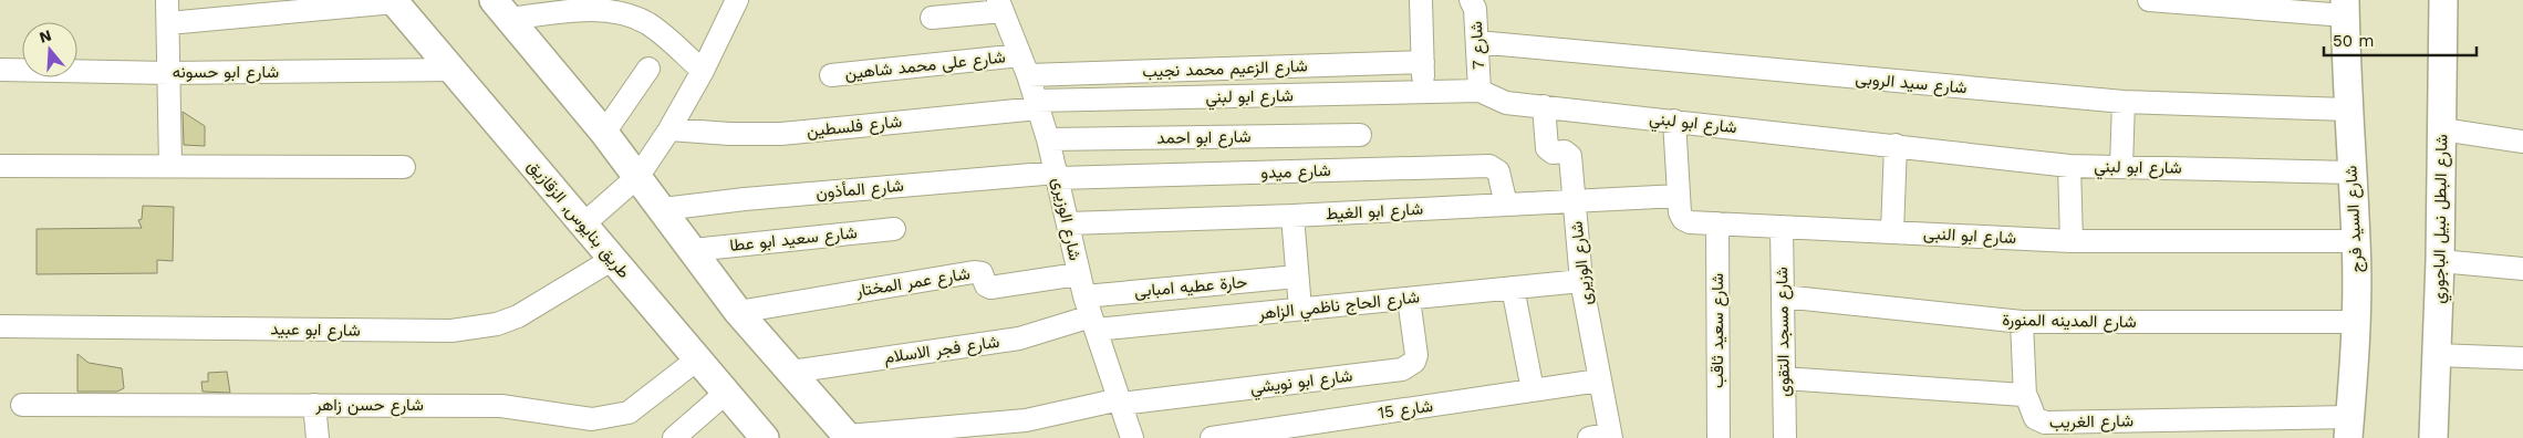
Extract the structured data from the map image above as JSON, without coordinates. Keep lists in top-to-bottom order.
{
  "streets": {
    "main road": ["طريق بنايوس, الزقازيق", "شارع السيد فرج", "شارع البطل نبيل الباجوري"],
    "street": [
      "شارع 7",
      "شارع على محمد شاهين",
      "شارع الزعيم محمد نجيب",
      "شارع ابو حسونه",
      "شارع سيد الروبى",
      "شارع ابو لبني",
      "شارع فلسطين",
      "شارع ابو احمد",
      "شارع ميدو",
      "شارع المأذون",
      "شارع ابو الغيط",
      "شارع الوزيرى",
      "شارع ابو النبى",
      "شارع سعيد ابو عطا",
      "شارع عمر المختار",
      "حارة عطيه امبابى",
      "شارع الحاج ناظمي الزاهر",
      "شارع المدينه المنورة",
      "شارع ابو عبيد",
      "شارع سعيد ثاقب",
      "شارع مسجد التقوى",
      "شارع فجر الاسلام",
      "شارع ابو نويشي",
      "شارع حسن زاهر",
      "شارع 15",
      "شارع الغريب"
    ]
  },
  "crossings": [
    ["شارع 7", "شارع سيد الروبى"],
    ["شارع 7", "شارع ابو لبني"],
    ["شارع على محمد شاهين", "شارع الزعيم محمد نجيب"],
    ["شارع على محمد شاهين", "شارع الوزيرى"],
    ["شارع الزعيم محمد نجيب", "شارع الوزيرى"],
    ["شارع ابو حسونه", "طريق بنايوس, الزقازيق"],
    ["شارع سيد الروبى", "شارع السيد فرج"],
    ["شارع ابو لبني", "شارع فلسطين"],
    ["شارع ابو لبني", "شارع الوزيرى"],
    ["شارع ابو لبني", "شارع السيد فرج"],
    ["شارع ابو لبني", "شارع ابو النبى"],
    ["شارع فلسطين", "شارع الوزيرى"],
    ["شارع ابو احمد", "شارع الوزيرى"],
    ["شارع ميدو", "شارع المأذون"],
    ["شارع ميدو", "شارع ابو الغيط"],
    ["شارع ميدو", "شارع الوزيرى"],
    ["شارع المأذون", "شارع الوزيرى"],
    ["شارع ابو الغيط", "شارع الوزيرى"],
    ["شارع ابو الغيط", "شارع ابو النبى"],
    ["طريق بنايوس, الزقازيق", "شارع ابو عبيد"],
    ["طريق بنايوس, الزقازيق", "شارع حسن زاهر"],
    ["شارع الوزيرى", "شارع عمر المختار"],
    ["شارع الوزيرى", "حارة عطيه امبابى"],
    ["شارع الوزيرى", "شارع الحاج ناظمي الزاهر"],
    ["شارع الوزيرى", "شارع فجر الاسلام"],
    ["شارع الوزيرى", "شارع ابو نويشي"],
    ["شارع الوزيرى", "شارع 15"],
    ["شارع السيد فرج", "شارع ابو النبى"],
    ["شارع السيد فرج", "شارع المدينه المنورة"],
    ["شارع السيد فرج", "شارع الغريب"],
    ["شارع ابو النبى", "شارع سعيد ثاقب"],
    ["شارع ابو النبى", "شارع مسجد التقوى"],
    ["حارة عطيه امبابى", "شارع الحاج ناظمي الزاهر"],
    ["حارة عطيه امبابى", "شارع فجر الاسلام"],
    ["شارع الحاج ناظمي الزاهر", "شارع فجر الاسلام"],
    ["شارع الحاج ناظمي الزاهر", "شارع ابو نويشي"],
    ["شارع المدينه المنورة", "شارع مسجد التقوى"]
  ],
  "scale_bar": "50 m",
  "north": "top"
}
